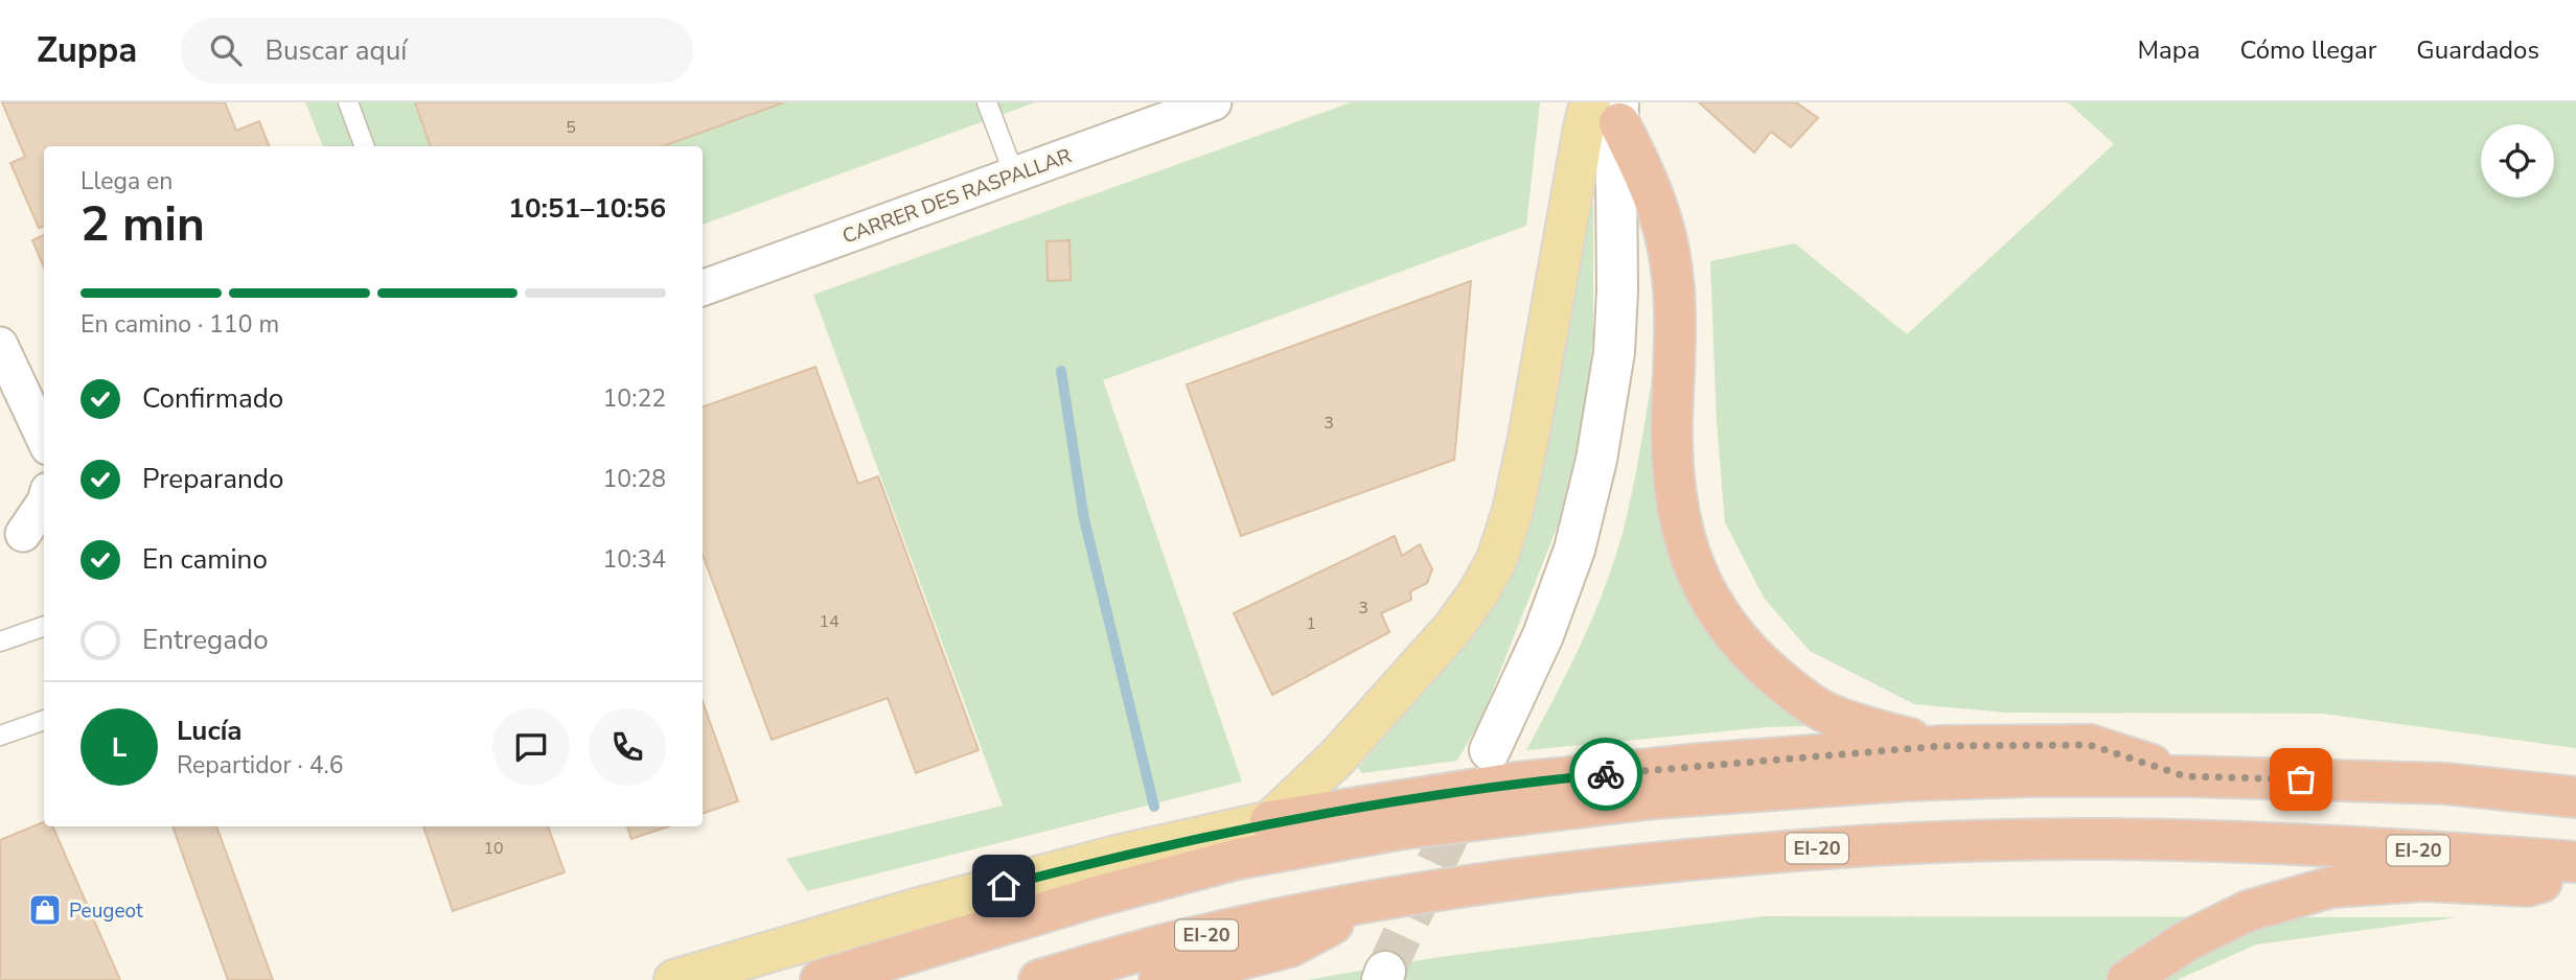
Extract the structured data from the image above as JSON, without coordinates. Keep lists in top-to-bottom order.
{
  "streets": {
    "highway": ["EI-20"],
    "street": ["CARRER DES RASPALLAR"]
  },
  "places": {
    "shop": ["Peugeot"]
  },
  "house_numbers": [
    "5",
    "3",
    "3",
    "14",
    "1",
    "10"
  ],
  "page": {
    "header": "Zuppa",
    "search": "Buscar aquí",
    "nav": ["Mapa", "Cómo llegar", "Guardados"],
    "heading": ["2 min", "Llega en", "10:51–10:56"],
    "panel": ["Lucía", "Repartidor · 4.6"],
    "bar": "En camino · 110 m",
    "list": [
      ["Confirmado", "10:22"],
      ["Preparando", "10:28"],
      ["En camino", "10:34"],
      "Entregado"
    ],
    "round": "L"
  }
}
